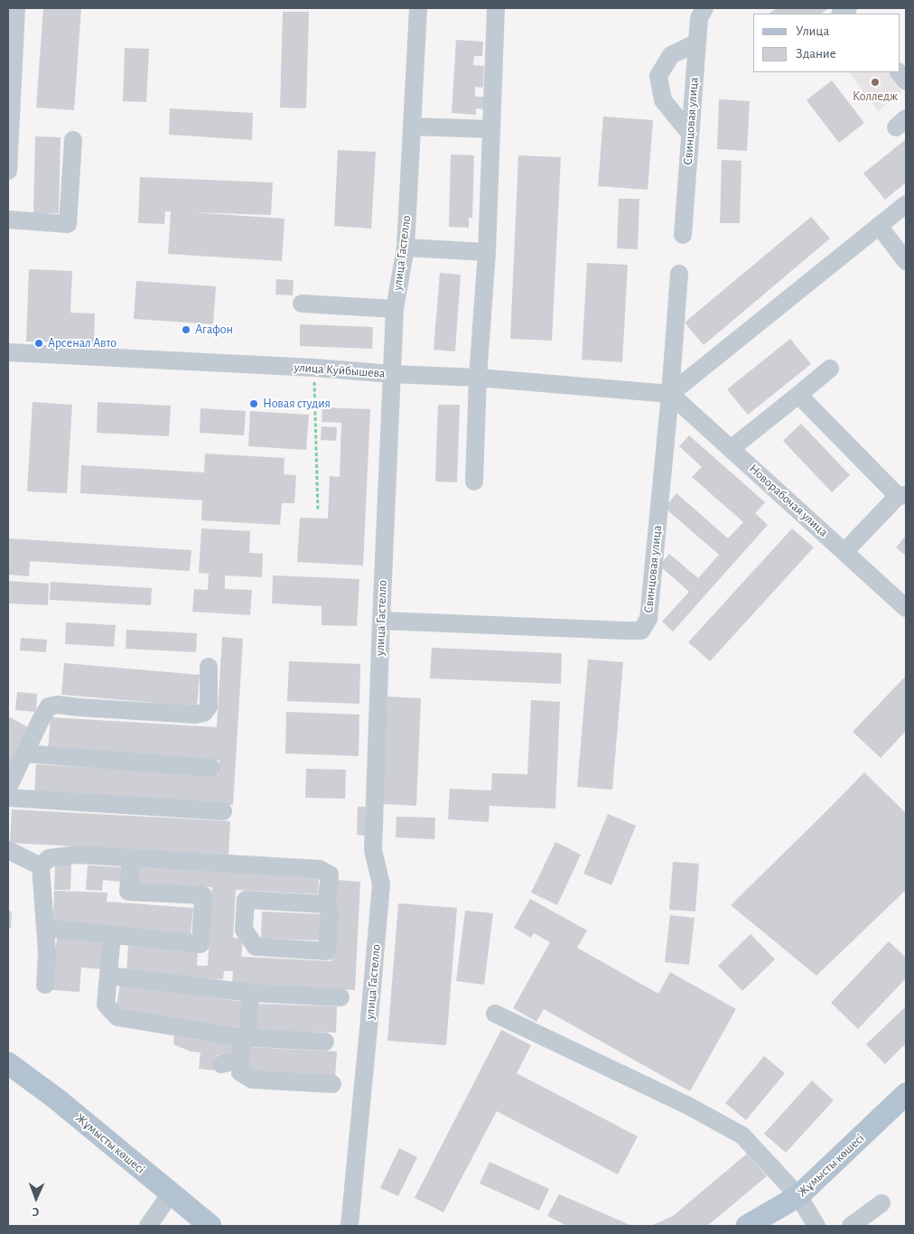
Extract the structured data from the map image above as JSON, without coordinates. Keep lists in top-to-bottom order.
{
  "streets": {
    "main road": ["Жұмысты көшесі"],
    "street": [
      "Свинцовая улица",
      "улица Гастелло",
      "улица Куйбышева",
      "Новорабочая улица"
    ]
  },
  "crossings": [
    ["Свинцовая улица", "улица Гастелло"],
    ["Свинцовая улица", "улица Куйбышева"],
    ["Свинцовая улица", "Новорабочая улица"],
    ["улица Гастелло", "улица Куйбышева"],
    ["улица Куйбышева", "Новорабочая улица"]
  ],
  "places": [
    "Колледж",
    "Агафон",
    "Арсенал Авто",
    "Новая студия"
  ],
  "legend": ["Улица", "Здание"],
  "north": "bottom"
}
